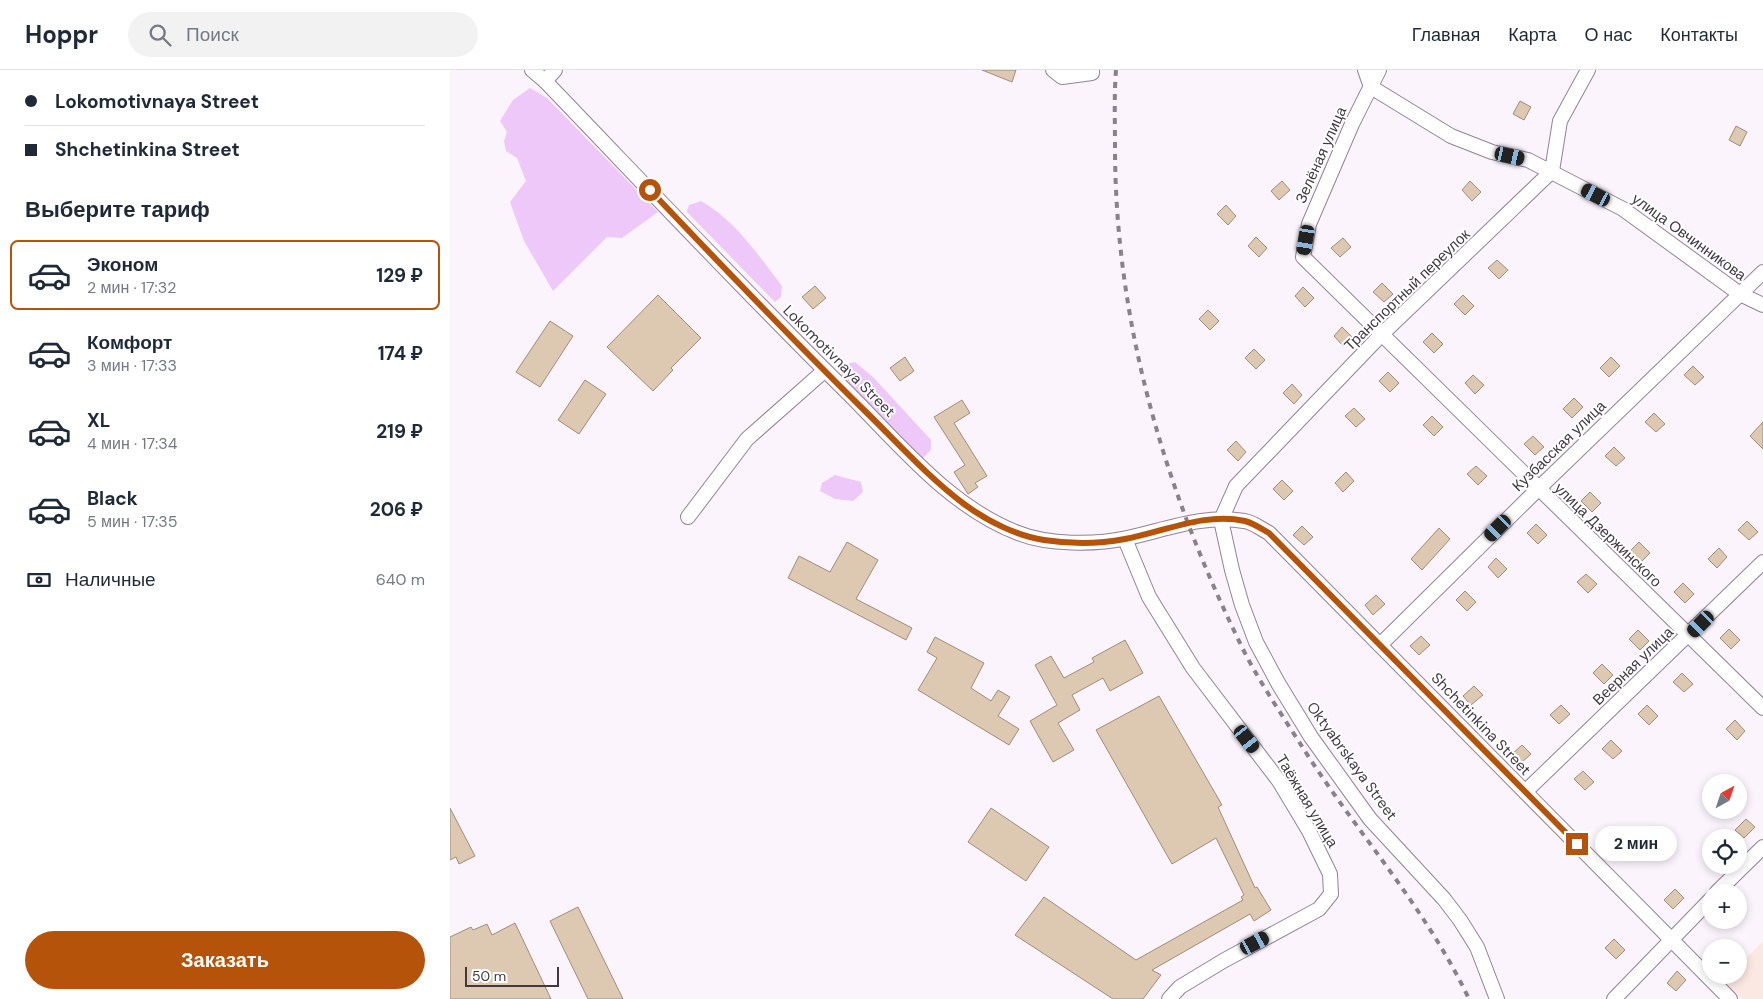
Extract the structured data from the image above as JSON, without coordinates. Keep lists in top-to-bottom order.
{
  "streets": {
    "street": [
      "Зелёная улица",
      "улица Овчинникова",
      "Транспортный переулок",
      "Lokomotivnaya Street",
      "Кузбасская улица",
      "улица Дзержинского",
      "Веерная улица",
      "Shchetinkina Street",
      "Oktyabrskaya Street",
      "Таёжная улица"
    ]
  },
  "crossings": [
    ["Зелёная улица", "улица Овчинникова"],
    ["Зелёная улица", "улица Дзержинского"],
    ["улица Овчинникова", "Транспортный переулок"],
    ["улица Овчинникова", "Кузбасская улица"],
    ["Транспортный переулок", "улица Дзержинского"],
    ["Транспортный переулок", "Shchetinkina Street"],
    ["Транспортный переулок", "Oktyabrskaya Street"],
    ["Lokomotivnaya Street", "Shchetinkina Street"],
    ["Lokomotivnaya Street", "Таёжная улица"],
    ["Кузбасская улица", "улица Дзержинского"],
    ["Кузбасская улица", "Shchetinkina Street"],
    ["улица Дзержинского", "Веерная улица"],
    ["Веерная улица", "Shchetinkina Street"],
    ["Shchetinkina Street", "Oktyabrskaya Street"]
  ],
  "scale_bar": "50 m",
  "north": "top right",
  "page": {
    "header": "Hoppr",
    "search": "Поиск",
    "nav": [
      "Главная",
      "Карта",
      "О нас",
      "Контакты"
    ],
    "banner": ["Lokomotivnaya Street", "Shchetinkina Street"],
    "heading": "Выберите тариф",
    "list": [
      {
        "name": "Эконом",
        "note": "2 мин · 17:32",
        "value": "129 ₽"
      },
      {
        "name": "Комфорт",
        "note": "3 мин · 17:33",
        "value": "174 ₽"
      },
      {
        "name": "XL",
        "note": "4 мин · 17:34",
        "value": "219 ₽"
      },
      {
        "name": "Black",
        "note": "5 мин · 17:35",
        "value": "206 ₽"
      }
    ],
    "pay": ["Наличные", "640 m"],
    "map_buttons": ["+", "−"],
    "bubble": "2 мин",
    "buttons": "Заказать",
    "scale": "50 m"
  }
}
